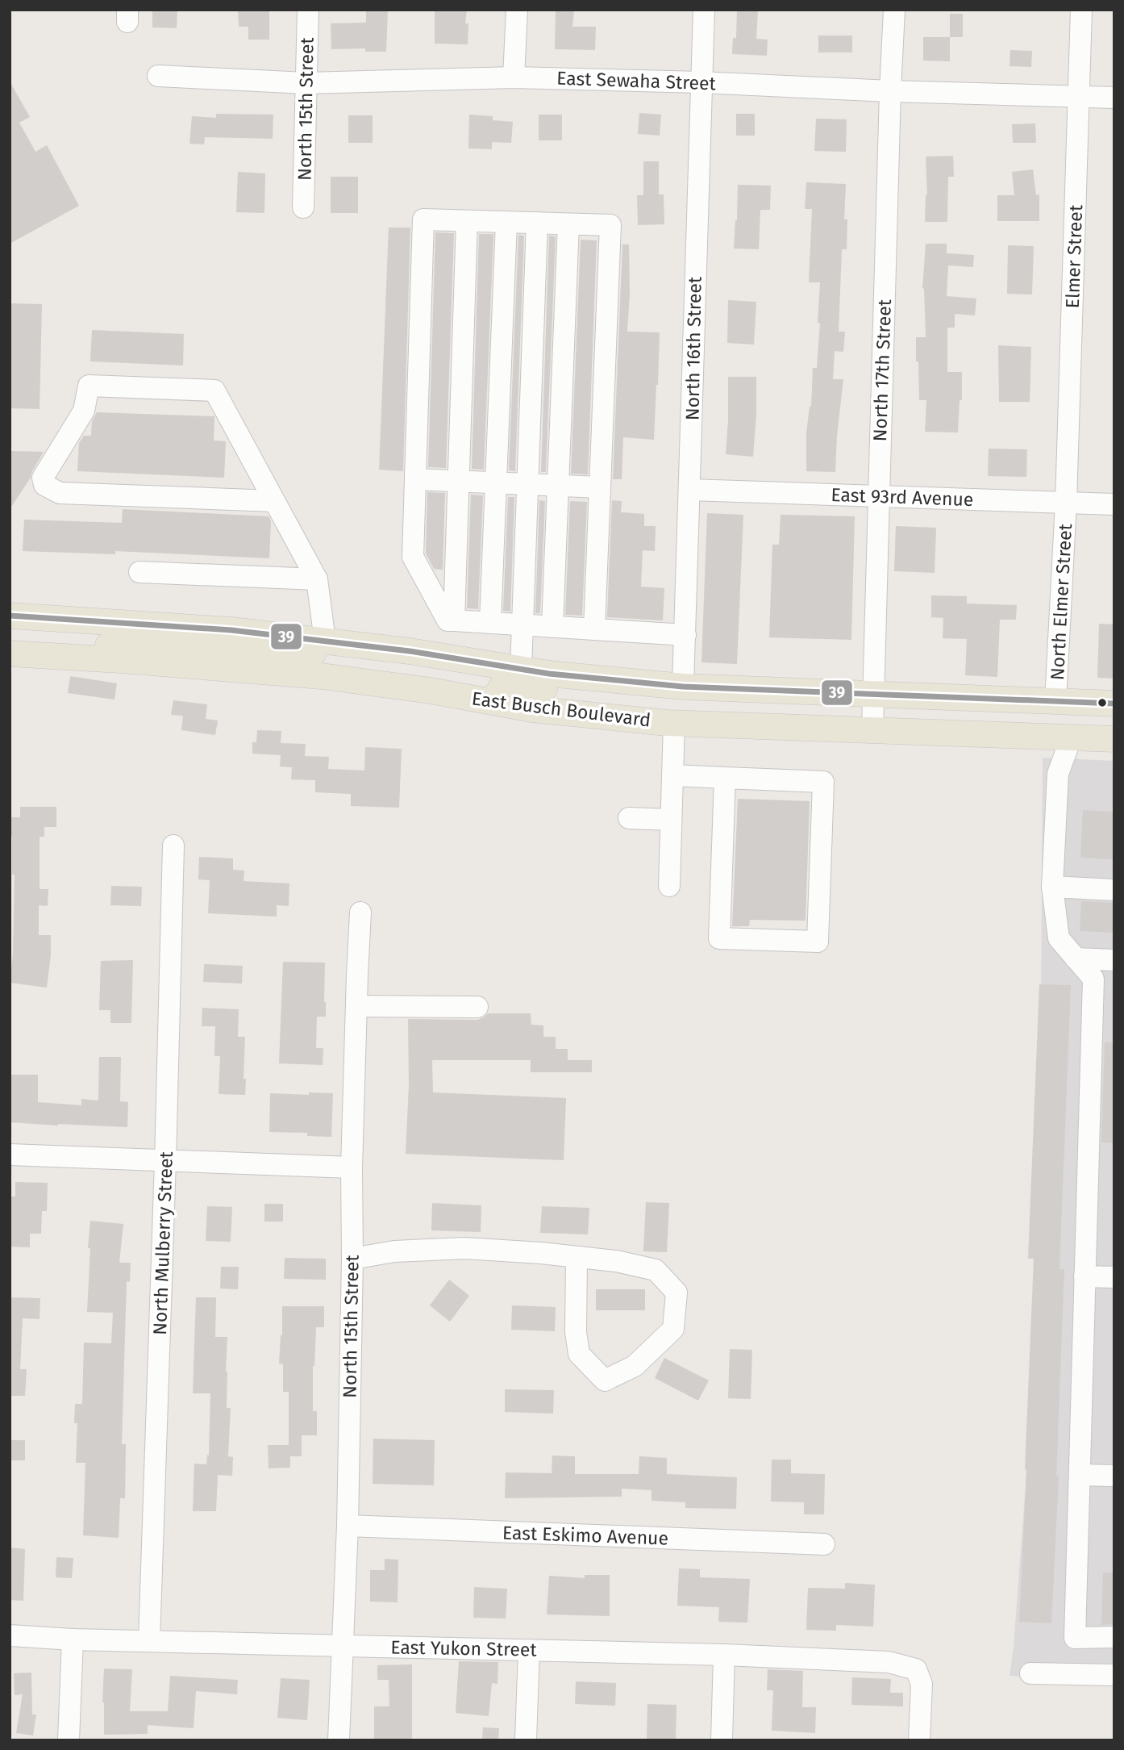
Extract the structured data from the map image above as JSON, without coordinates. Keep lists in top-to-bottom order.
{
  "streets": {
    "main road": ["East Busch Boulevard"],
    "street": [
      "East Sewaha Street",
      "North 15th Street",
      "Elmer Street",
      "North 16th Street",
      "North 17th Street",
      "East 93rd Avenue",
      "North Elmer Street",
      "North Mulberry Street",
      "East Eskimo Avenue",
      "East Yukon Street"
    ]
  },
  "crossings": [
    ["East Sewaha Street", "North 15th Street"],
    ["East Sewaha Street", "Elmer Street"],
    ["East Sewaha Street", "North 16th Street"],
    ["East Sewaha Street", "North 17th Street"],
    ["North 15th Street", "East Eskimo Avenue"],
    ["North 15th Street", "East Yukon Street"],
    ["Elmer Street", "East 93rd Avenue"],
    ["Elmer Street", "North Elmer Street"],
    ["North 16th Street", "East 93rd Avenue"],
    ["North 16th Street", "East Busch Boulevard"],
    ["North 17th Street", "East 93rd Avenue"],
    ["North 17th Street", "East Busch Boulevard"],
    ["East 93rd Avenue", "North Elmer Street"],
    ["North Elmer Street", "East Busch Boulevard"],
    ["North Mulberry Street", "East Yukon Street"]
  ],
  "lines": ["transit line 39"]
}
